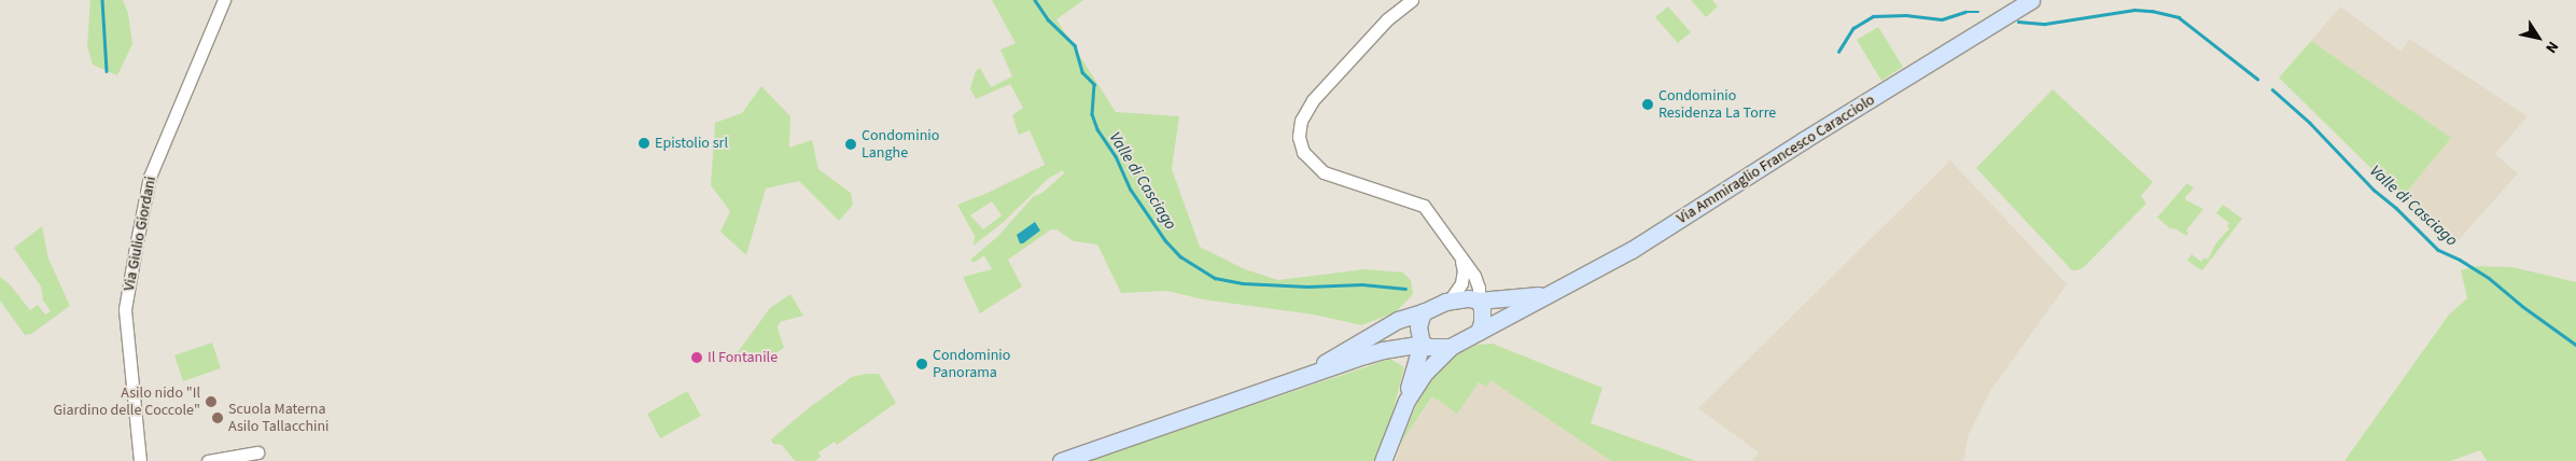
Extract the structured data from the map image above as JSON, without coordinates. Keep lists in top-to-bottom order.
{
  "streets": {
    "main road": ["Via Ammiraglio Francesco Caracciolo"],
    "street": ["Via Giulio Giordani"]
  },
  "water": ["Valle di Casciago"],
  "places": [
    "Condominio Residenza La Torre",
    "Epistolio srl",
    "Condominio Langhe",
    "Il Fontanile",
    "Condominio Panorama",
    "Asilo nido \"Il Giardino delle Coccole\"",
    "Scuola Materna Asilo Tallacchini"
  ],
  "north": "bottom right"
}
